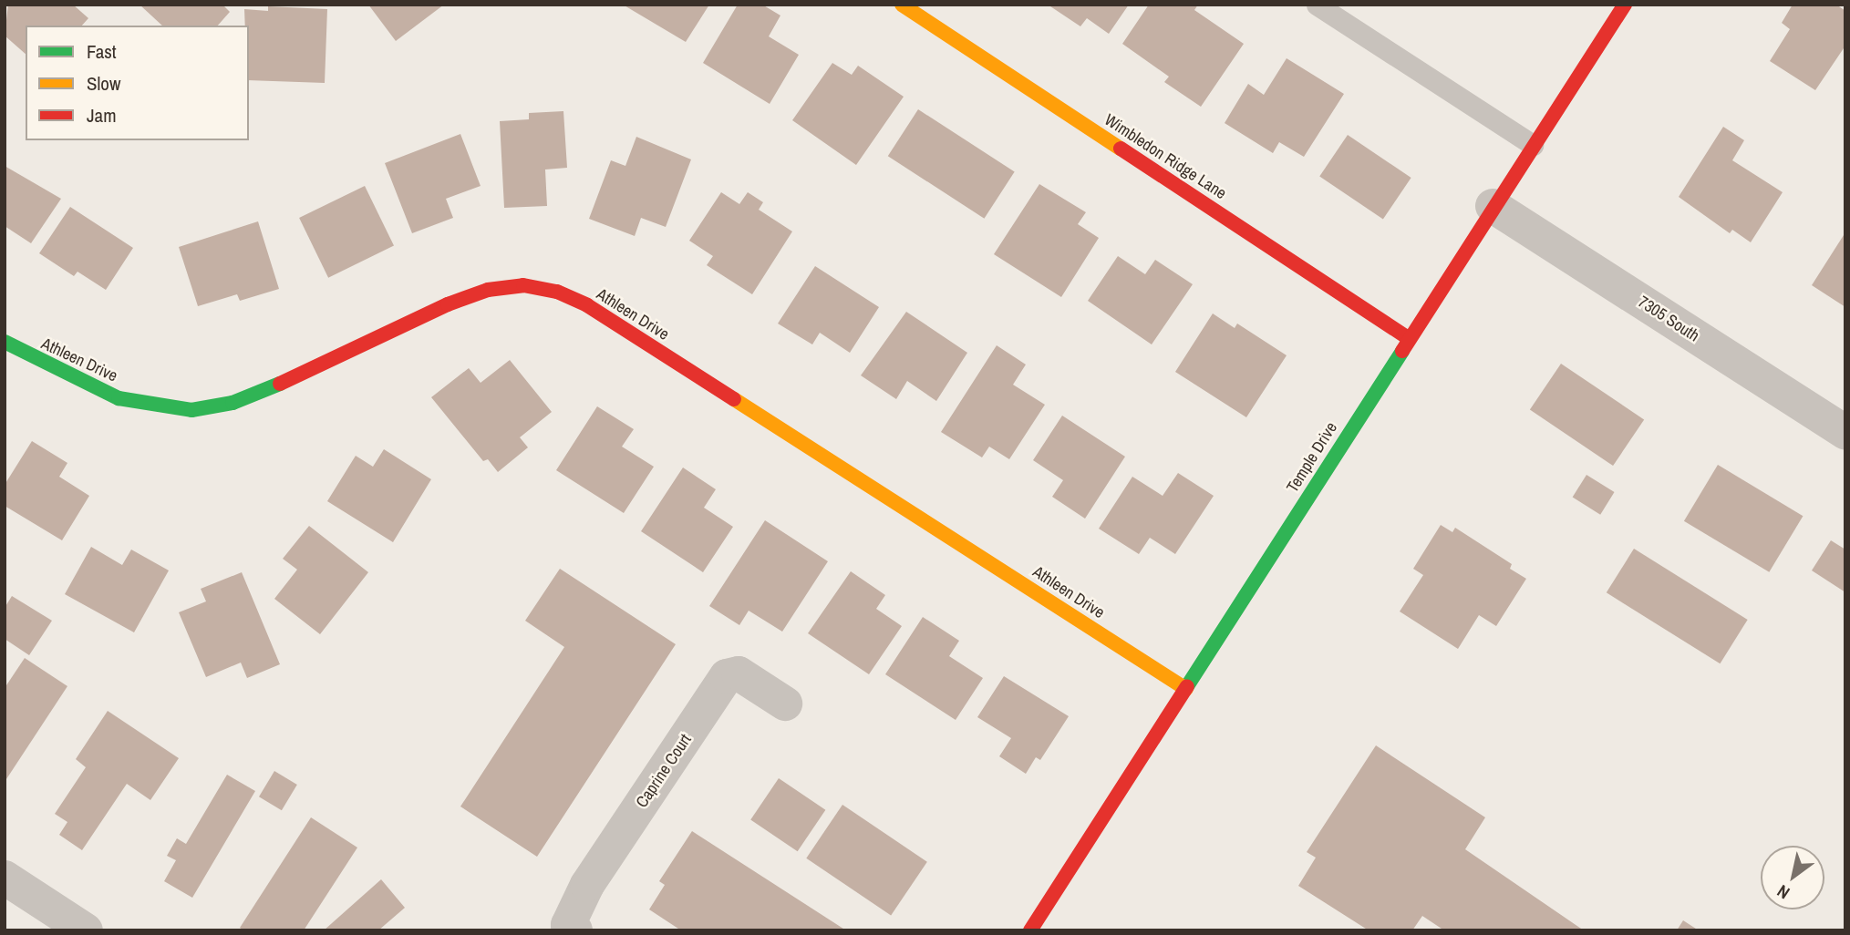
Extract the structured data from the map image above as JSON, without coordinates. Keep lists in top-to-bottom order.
{
  "streets": {
    "street": [
      "Wimbledon Ridge Lane",
      "Athleen Drive",
      "7305 South",
      "Temple Drive",
      "Caprine Court"
    ]
  },
  "crossings": [
    ["Wimbledon Ridge Lane", "Temple Drive"],
    ["Athleen Drive", "Temple Drive"],
    ["7305 South", "Temple Drive"]
  ],
  "legend": ["Fast", "Slow", "Jam"],
  "north": "bottom left"
}
